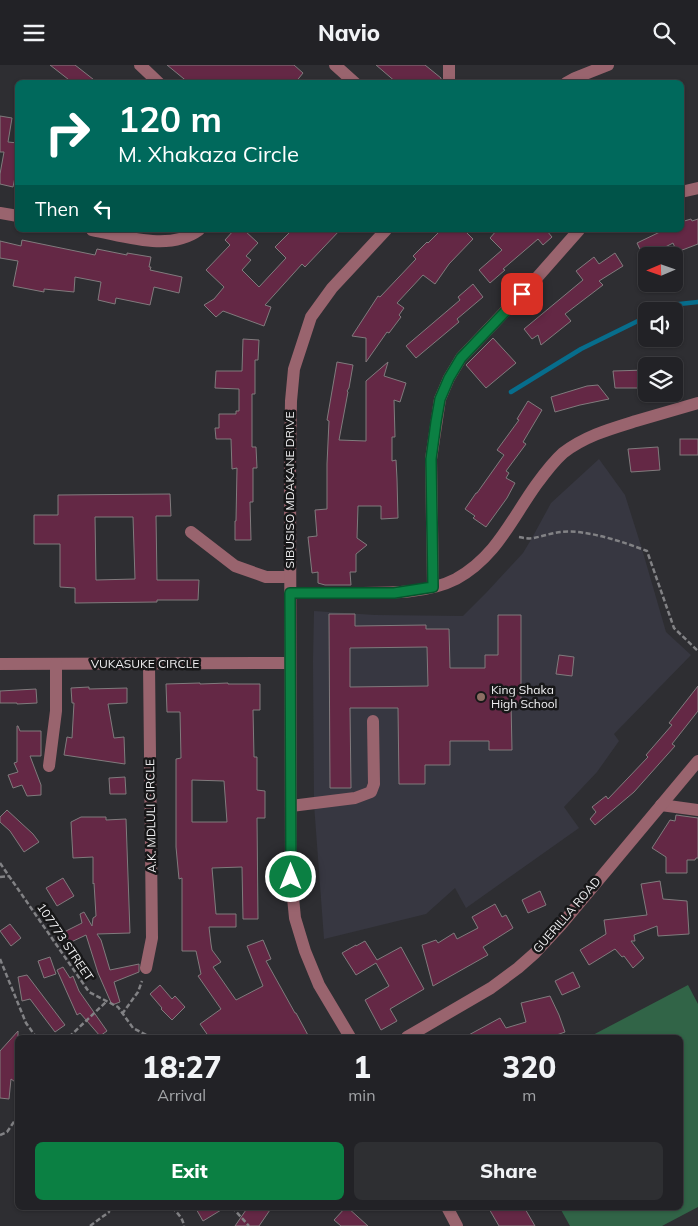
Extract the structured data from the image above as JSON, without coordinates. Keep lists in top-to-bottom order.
{
  "streets": {
    "street": [
      "SIBUSISO MDAKANE DRIVE",
      "VUKASUKE CIRCLE",
      "A.K. MDLULI CIRCLE",
      "GUERILLA ROAD"
    ],
    "path": ["107773 STREET"]
  },
  "crossings": [
    ["SIBUSISO MDAKANE DRIVE", "VUKASUKE CIRCLE"],
    ["VUKASUKE CIRCLE", "A.K. MDLULI CIRCLE"]
  ],
  "places": ["King Shaka High School"],
  "north": "left",
  "page": {
    "header": "Navio",
    "turn": ["120 m", "M. Xhakaza Circle"],
    "then": "Then",
    "eta": [
      "18:27",
      "Arrival",
      "1",
      "min",
      "320",
      "m"
    ],
    "buttons": ["Exit", "Share"]
  }
}
